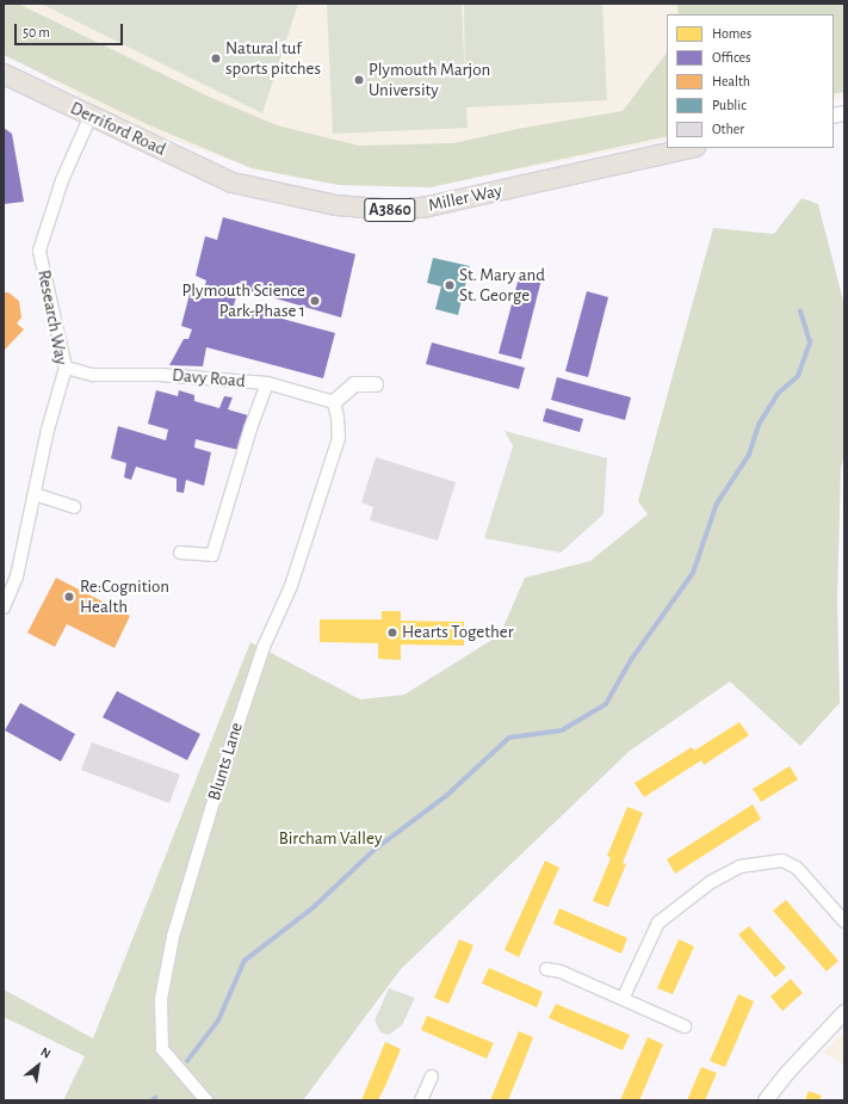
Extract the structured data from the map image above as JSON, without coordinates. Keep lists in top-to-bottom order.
{
  "streets": {
    "main road": ["Derriford Road", "Miller Way", "A3860"],
    "street": ["Research Way", "Davy Road", "Blunts Lane"]
  },
  "crossings": [
    ["Derriford Road", "Miller Way"],
    ["Derriford Road", "Research Way"],
    ["Research Way", "Davy Road"],
    ["Davy Road", "Blunts Lane"]
  ],
  "parks": ["Bircham Valley"],
  "places": [
    "Natural tuf sports pitches",
    "Plymouth Marjon University",
    "St. Mary and St. George",
    "Plymouth Science Park-Phase 1",
    "Re:Cognition Health",
    "Hearts Together"
  ],
  "legend": [
    "Homes",
    "Offices",
    "Health",
    "Public",
    "Other"
  ],
  "scale_bar": "50 m",
  "north": "top right"
}
